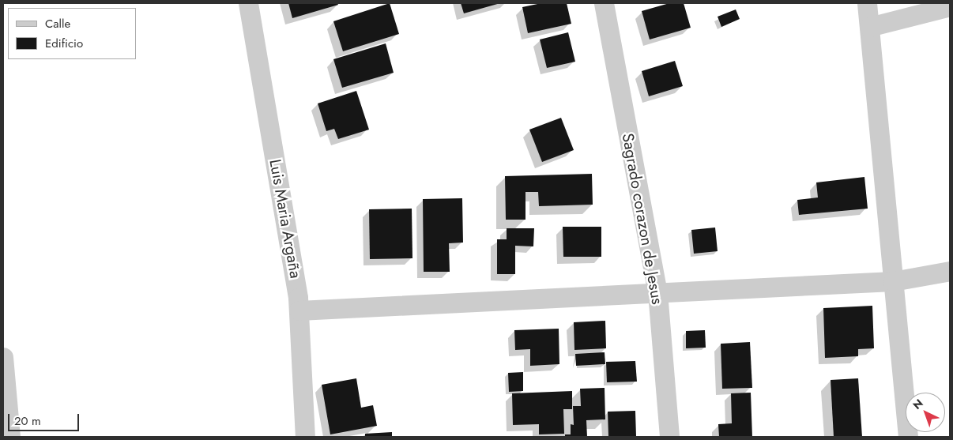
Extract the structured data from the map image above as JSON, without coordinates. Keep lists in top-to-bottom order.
{
  "streets": {
    "street": ["Luis Maria Argaña", "Sagrado corazon de Jesus"]
  },
  "legend": ["Calle", "Edificio"],
  "scale_bar": "20 m",
  "north": "top left"
}
